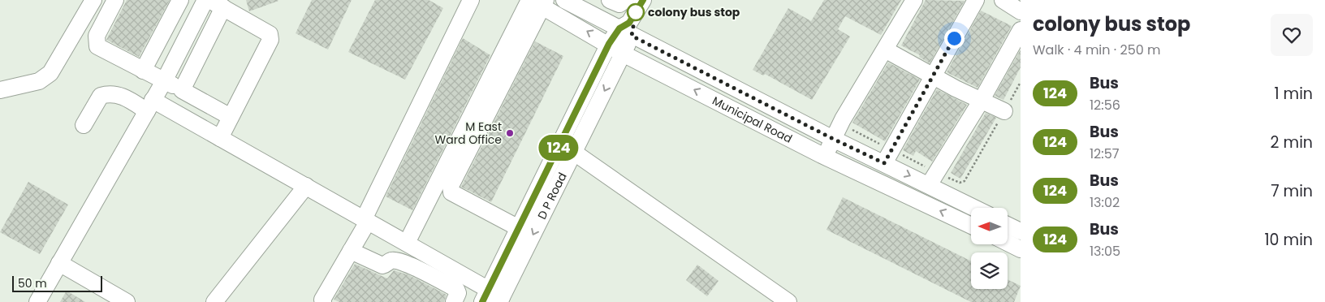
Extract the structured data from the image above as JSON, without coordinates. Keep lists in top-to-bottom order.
{
  "streets": {
    "street": ["Municipal Road", "D P Road"]
  },
  "crossings": [
    ["Municipal Road", "D P Road"]
  ],
  "places": ["colony bus stop", "M East Ward Office"],
  "lines": ["bus line 124"],
  "scale_bar": "50 m",
  "north": "left",
  "page": {
    "on_map": "124",
    "heading": ["colony bus stop", "Walk · 4 min · 250 m"],
    "list": [
      {
        "mark": "124",
        "name": "Bus",
        "note": "12:56",
        "value": "1 min"
      },
      {
        "mark": "124",
        "name": "Bus",
        "note": "12:57",
        "value": "2 min"
      },
      {
        "mark": "124",
        "name": "Bus",
        "note": "13:02",
        "value": "7 min"
      },
      {
        "mark": "124",
        "name": "Bus",
        "note": "13:05",
        "value": "10 min"
      }
    ],
    "scale": "50 m"
  }
}
